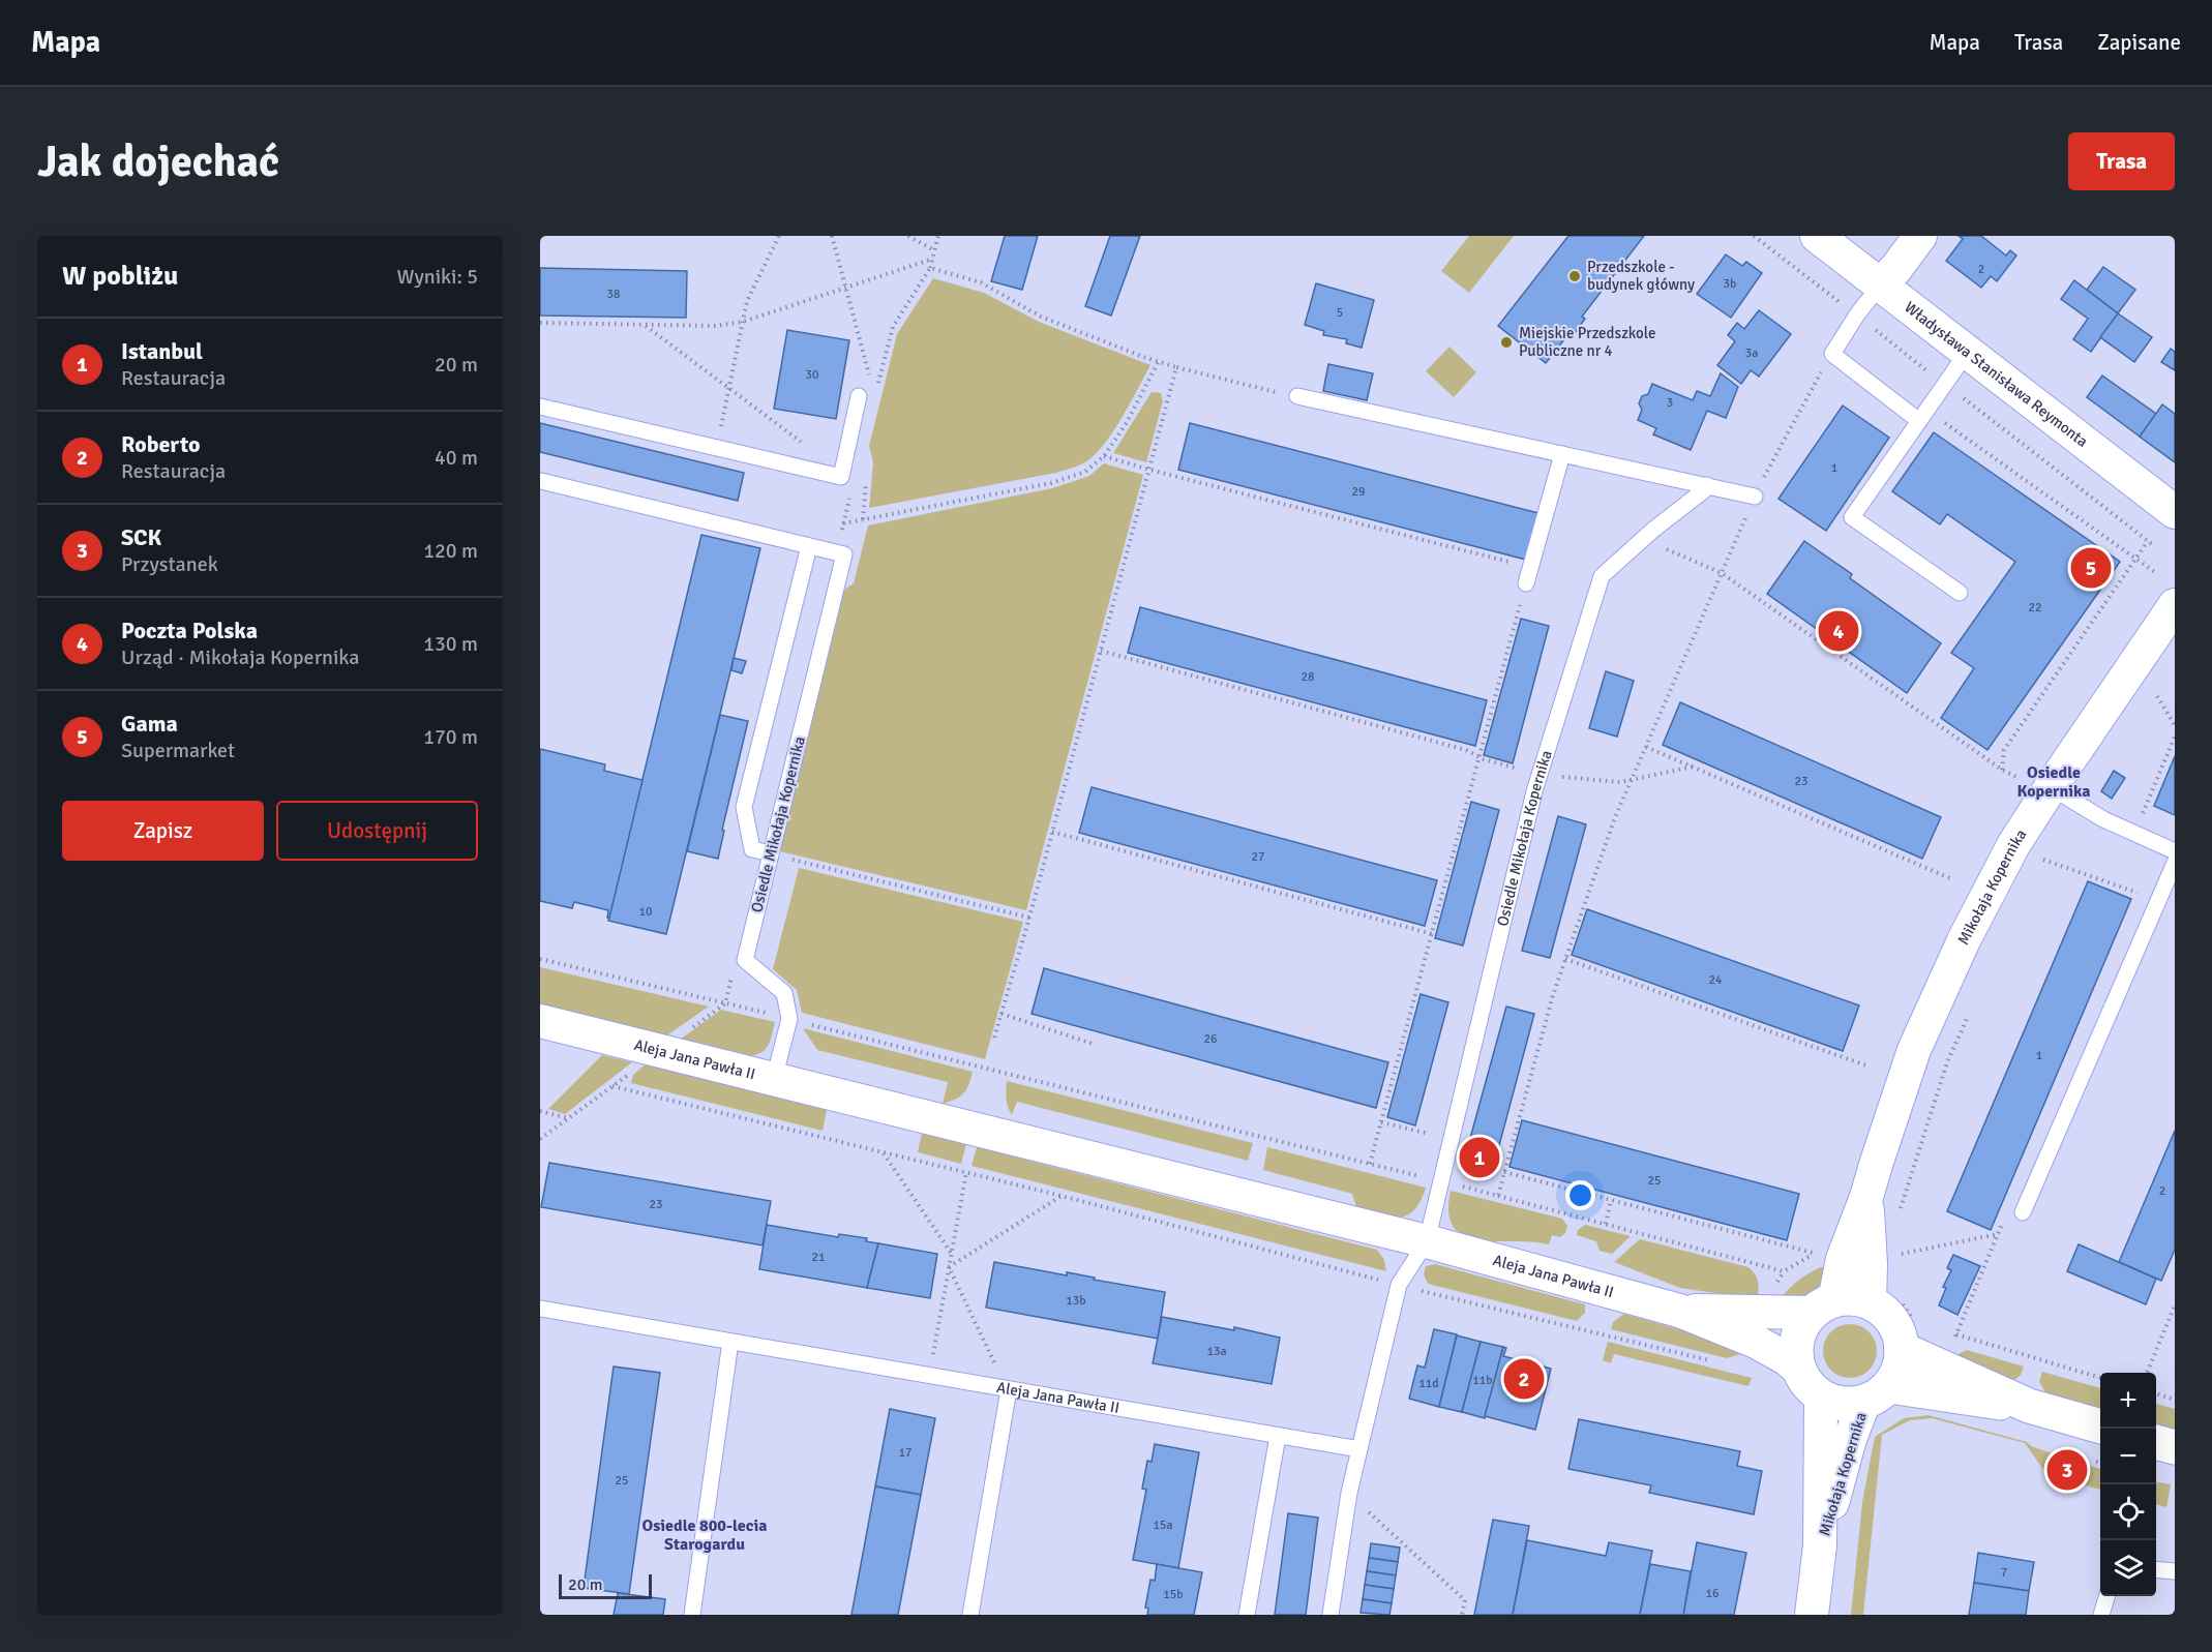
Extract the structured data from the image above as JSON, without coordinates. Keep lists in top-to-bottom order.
{
  "streets": {
    "street": ["Władysława Stanisława Reymonta", "Mikołaja Kopernika", "Aleja Jana Pawła II"],
    "lane": ["Osiedle Mikołaja Kopernika"]
  },
  "crossings": [
    ["Osiedle Mikołaja Kopernika", "Aleja Jana Pawła II"],
    ["Mikołaja Kopernika", "Aleja Jana Pawła II"]
  ],
  "districts": ["Osiedle Kopernika", "Osiedle 800-lecia Starogardu"],
  "places": ["Przedszkole - budynek główny", "Miejskie Przedszkole Publiczne nr 4"],
  "house_numbers": [
    "2",
    "3b",
    "38",
    "5",
    "3a",
    "30",
    "3",
    "1",
    "29",
    "22",
    "28",
    "23",
    "27",
    "10",
    "24",
    "26",
    "1",
    "25",
    "2",
    "23",
    "21",
    "13b",
    "13a",
    "11b",
    "11d",
    "17",
    "25",
    "15a",
    "7",
    "16",
    "15b"
  ],
  "scale_bar": "20 m",
  "page": {
    "header": "Mapa",
    "nav": ["Mapa", "Trasa", "Zapisane"],
    "buttons": [
      "Trasa",
      ["Zapisz", "Udostępnij"]
    ],
    "title": "Jak dojechać",
    "heading": ["W pobliżu", "Wyniki: 5"],
    "list": [
      {
        "mark": "1",
        "name": "Istanbul",
        "note": "Restauracja",
        "value": "20 m"
      },
      {
        "mark": "2",
        "name": "Roberto",
        "note": "Restauracja",
        "value": "40 m"
      },
      {
        "mark": "3",
        "name": "SCK",
        "note": "Przystanek",
        "value": "120 m"
      },
      {
        "mark": "4",
        "name": "Poczta Polska",
        "note": "Urząd · Mikołaja Kopernika",
        "value": "130 m"
      },
      {
        "mark": "5",
        "name": "Gama",
        "note": "Supermarket",
        "value": "170 m"
      }
    ],
    "pins": [
      "5",
      "4",
      "1",
      "2",
      "3"
    ],
    "map_buttons": ["+", "−"],
    "scale": "20 m"
  }
}
